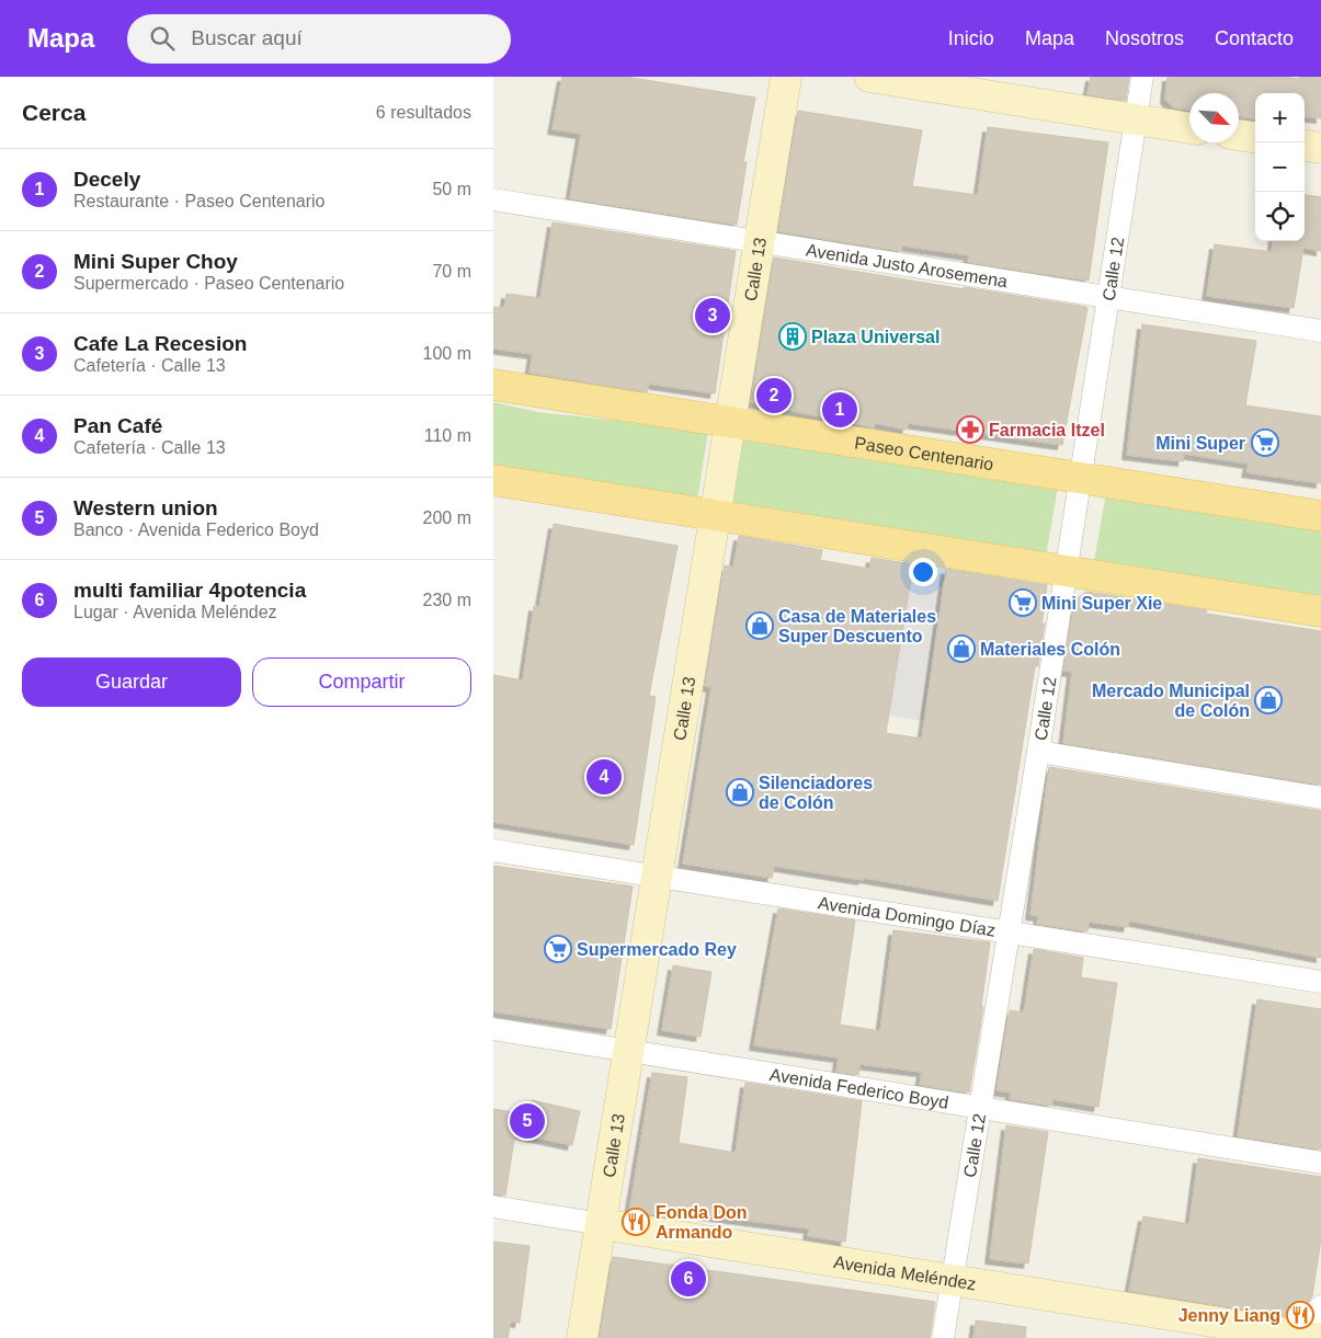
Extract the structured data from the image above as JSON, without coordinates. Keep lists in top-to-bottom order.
{
  "streets": {
    "main road": ["Calle 13", "Paseo Centenario", "Avenida Meléndez"],
    "street": [
      "Avenida Justo Arosemena",
      "Calle 12",
      "Avenida Domingo Díaz",
      "Avenida Federico Boyd"
    ]
  },
  "crossings": [
    ["Avenida Justo Arosemena", "Calle 12"],
    ["Avenida Justo Arosemena", "Calle 13"],
    ["Calle 12", "Paseo Centenario"],
    ["Calle 12", "Avenida Domingo Díaz"],
    ["Calle 12", "Avenida Federico Boyd"],
    ["Calle 12", "Avenida Meléndez"],
    ["Calle 13", "Paseo Centenario"],
    ["Calle 13", "Avenida Domingo Díaz"],
    ["Calle 13", "Avenida Federico Boyd"],
    ["Calle 13", "Avenida Meléndez"]
  ],
  "places": {
    "building": ["Plaza Universal"],
    "pharmacy": ["Farmacia Itzel"],
    "supermarket": ["Mini Super", "Mini Super Xie", "Supermercado Rey"],
    "shop": [
      "Casa de Materiales Super Descuento",
      "Materiales Colón",
      "Mercado Municipal de Colón",
      "Silenciadores de Colón"
    ],
    "restaurant": ["Fonda Don Armando", "Jenny Liang"]
  },
  "north": "bottom right",
  "page": {
    "header": "Mapa",
    "search": "Buscar aquí",
    "nav": [
      "Inicio",
      "Mapa",
      "Nosotros",
      "Contacto"
    ],
    "heading": ["Cerca", "6 resultados"],
    "map_buttons": ["+", "−"],
    "list": [
      {
        "mark": "1",
        "name": "Decely",
        "note": "Restaurante · Paseo Centenario",
        "value": "50 m"
      },
      {
        "mark": "2",
        "name": "Mini Super Choy",
        "note": "Supermercado · Paseo Centenario",
        "value": "70 m"
      },
      {
        "mark": "3",
        "name": "Cafe La Recesion",
        "note": "Cafetería · Calle 13",
        "value": "100 m"
      },
      {
        "mark": "4",
        "name": "Pan Café",
        "note": "Cafetería · Calle 13",
        "value": "110 m"
      },
      {
        "mark": "5",
        "name": "Western union",
        "note": "Banco · Avenida Federico Boyd",
        "value": "200 m"
      },
      {
        "mark": "6",
        "name": "multi familiar 4potencia",
        "note": "Lugar · Avenida Meléndez",
        "value": "230 m"
      }
    ],
    "pins": [
      "3",
      "2",
      "1",
      "4",
      "5",
      "6"
    ],
    "buttons": ["Guardar", "Compartir"]
  }
}
